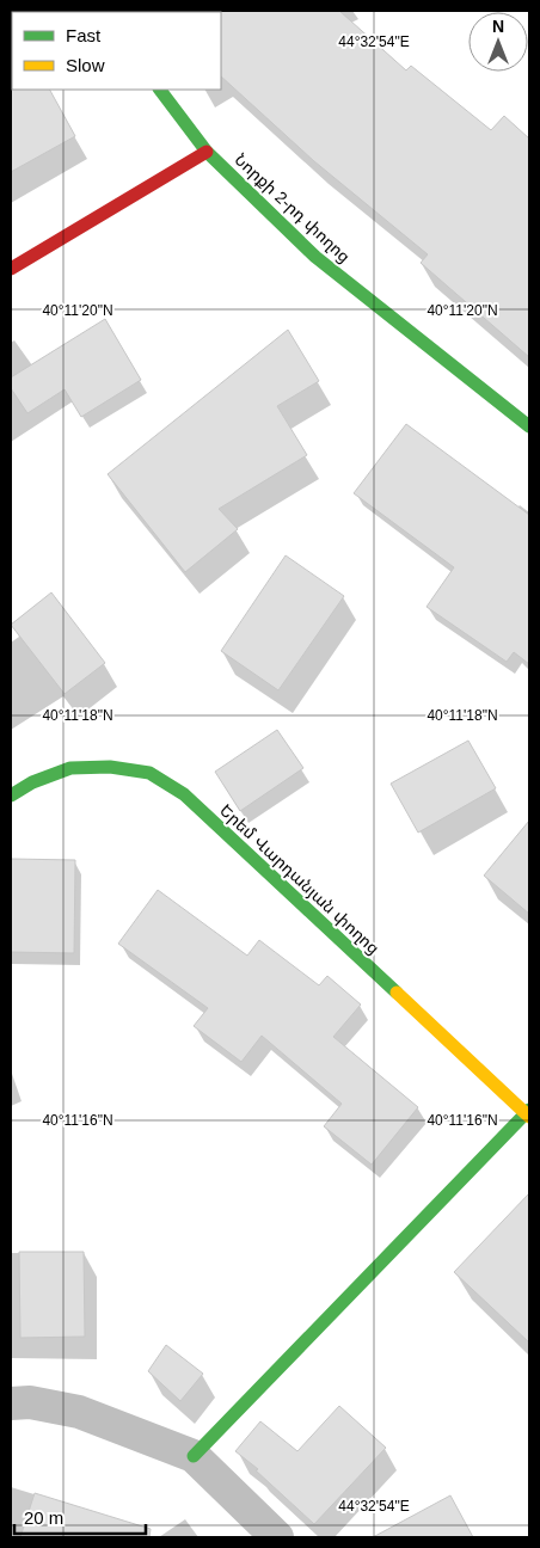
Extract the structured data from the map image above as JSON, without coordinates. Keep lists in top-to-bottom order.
{
  "streets": {
    "street": ["Նորքի 2-րդ փողոց", "Երեմ Վարդանյան փողոց"]
  },
  "legend": ["Fast", "Slow"],
  "scale_bar": "20 m",
  "north": "top",
  "coordinates": [
    "44°32'54\"E",
    "40°11'20\"N",
    "40°11'18\"N",
    "40°11'16\"N"
  ]
}
